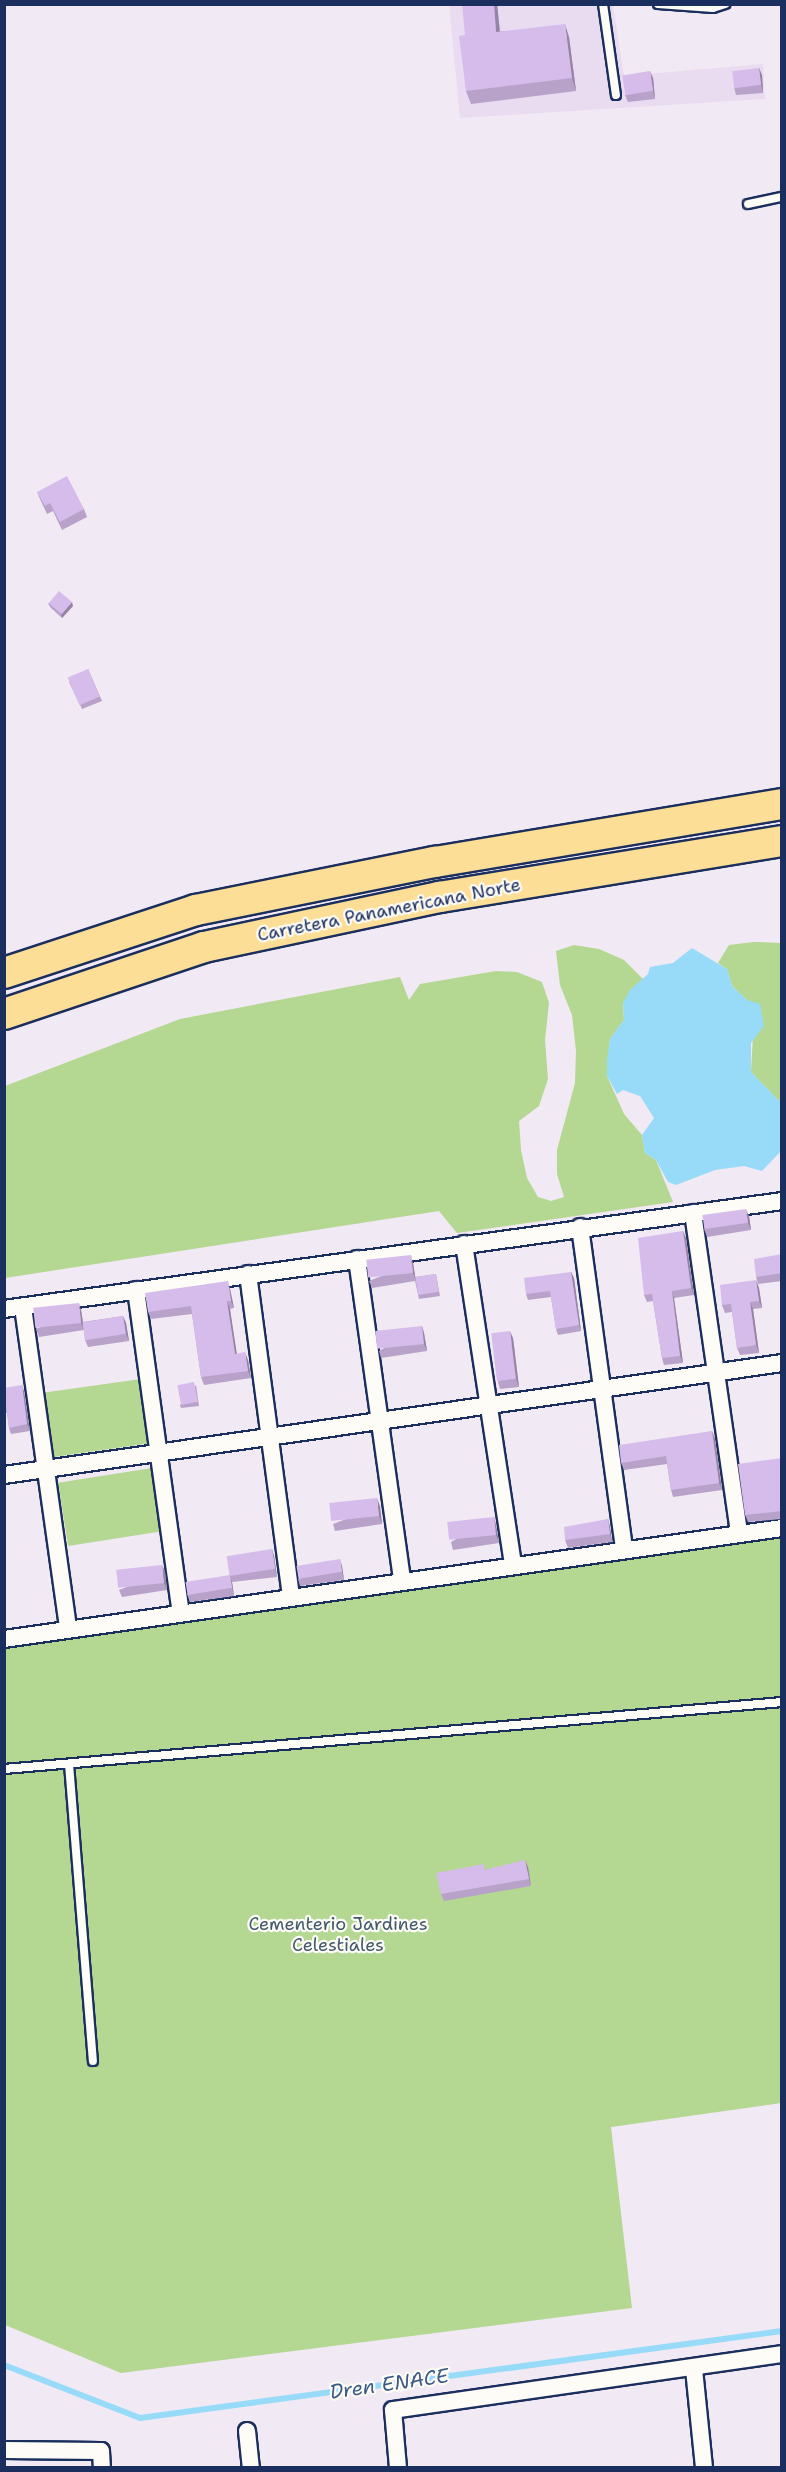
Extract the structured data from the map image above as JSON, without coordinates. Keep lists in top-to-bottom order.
{
  "streets": {
    "highway": ["Carretera Panamericana Norte"]
  },
  "water": ["Dren ENACE"],
  "parks": ["Cementerio Jardines Celestiales"]
}
